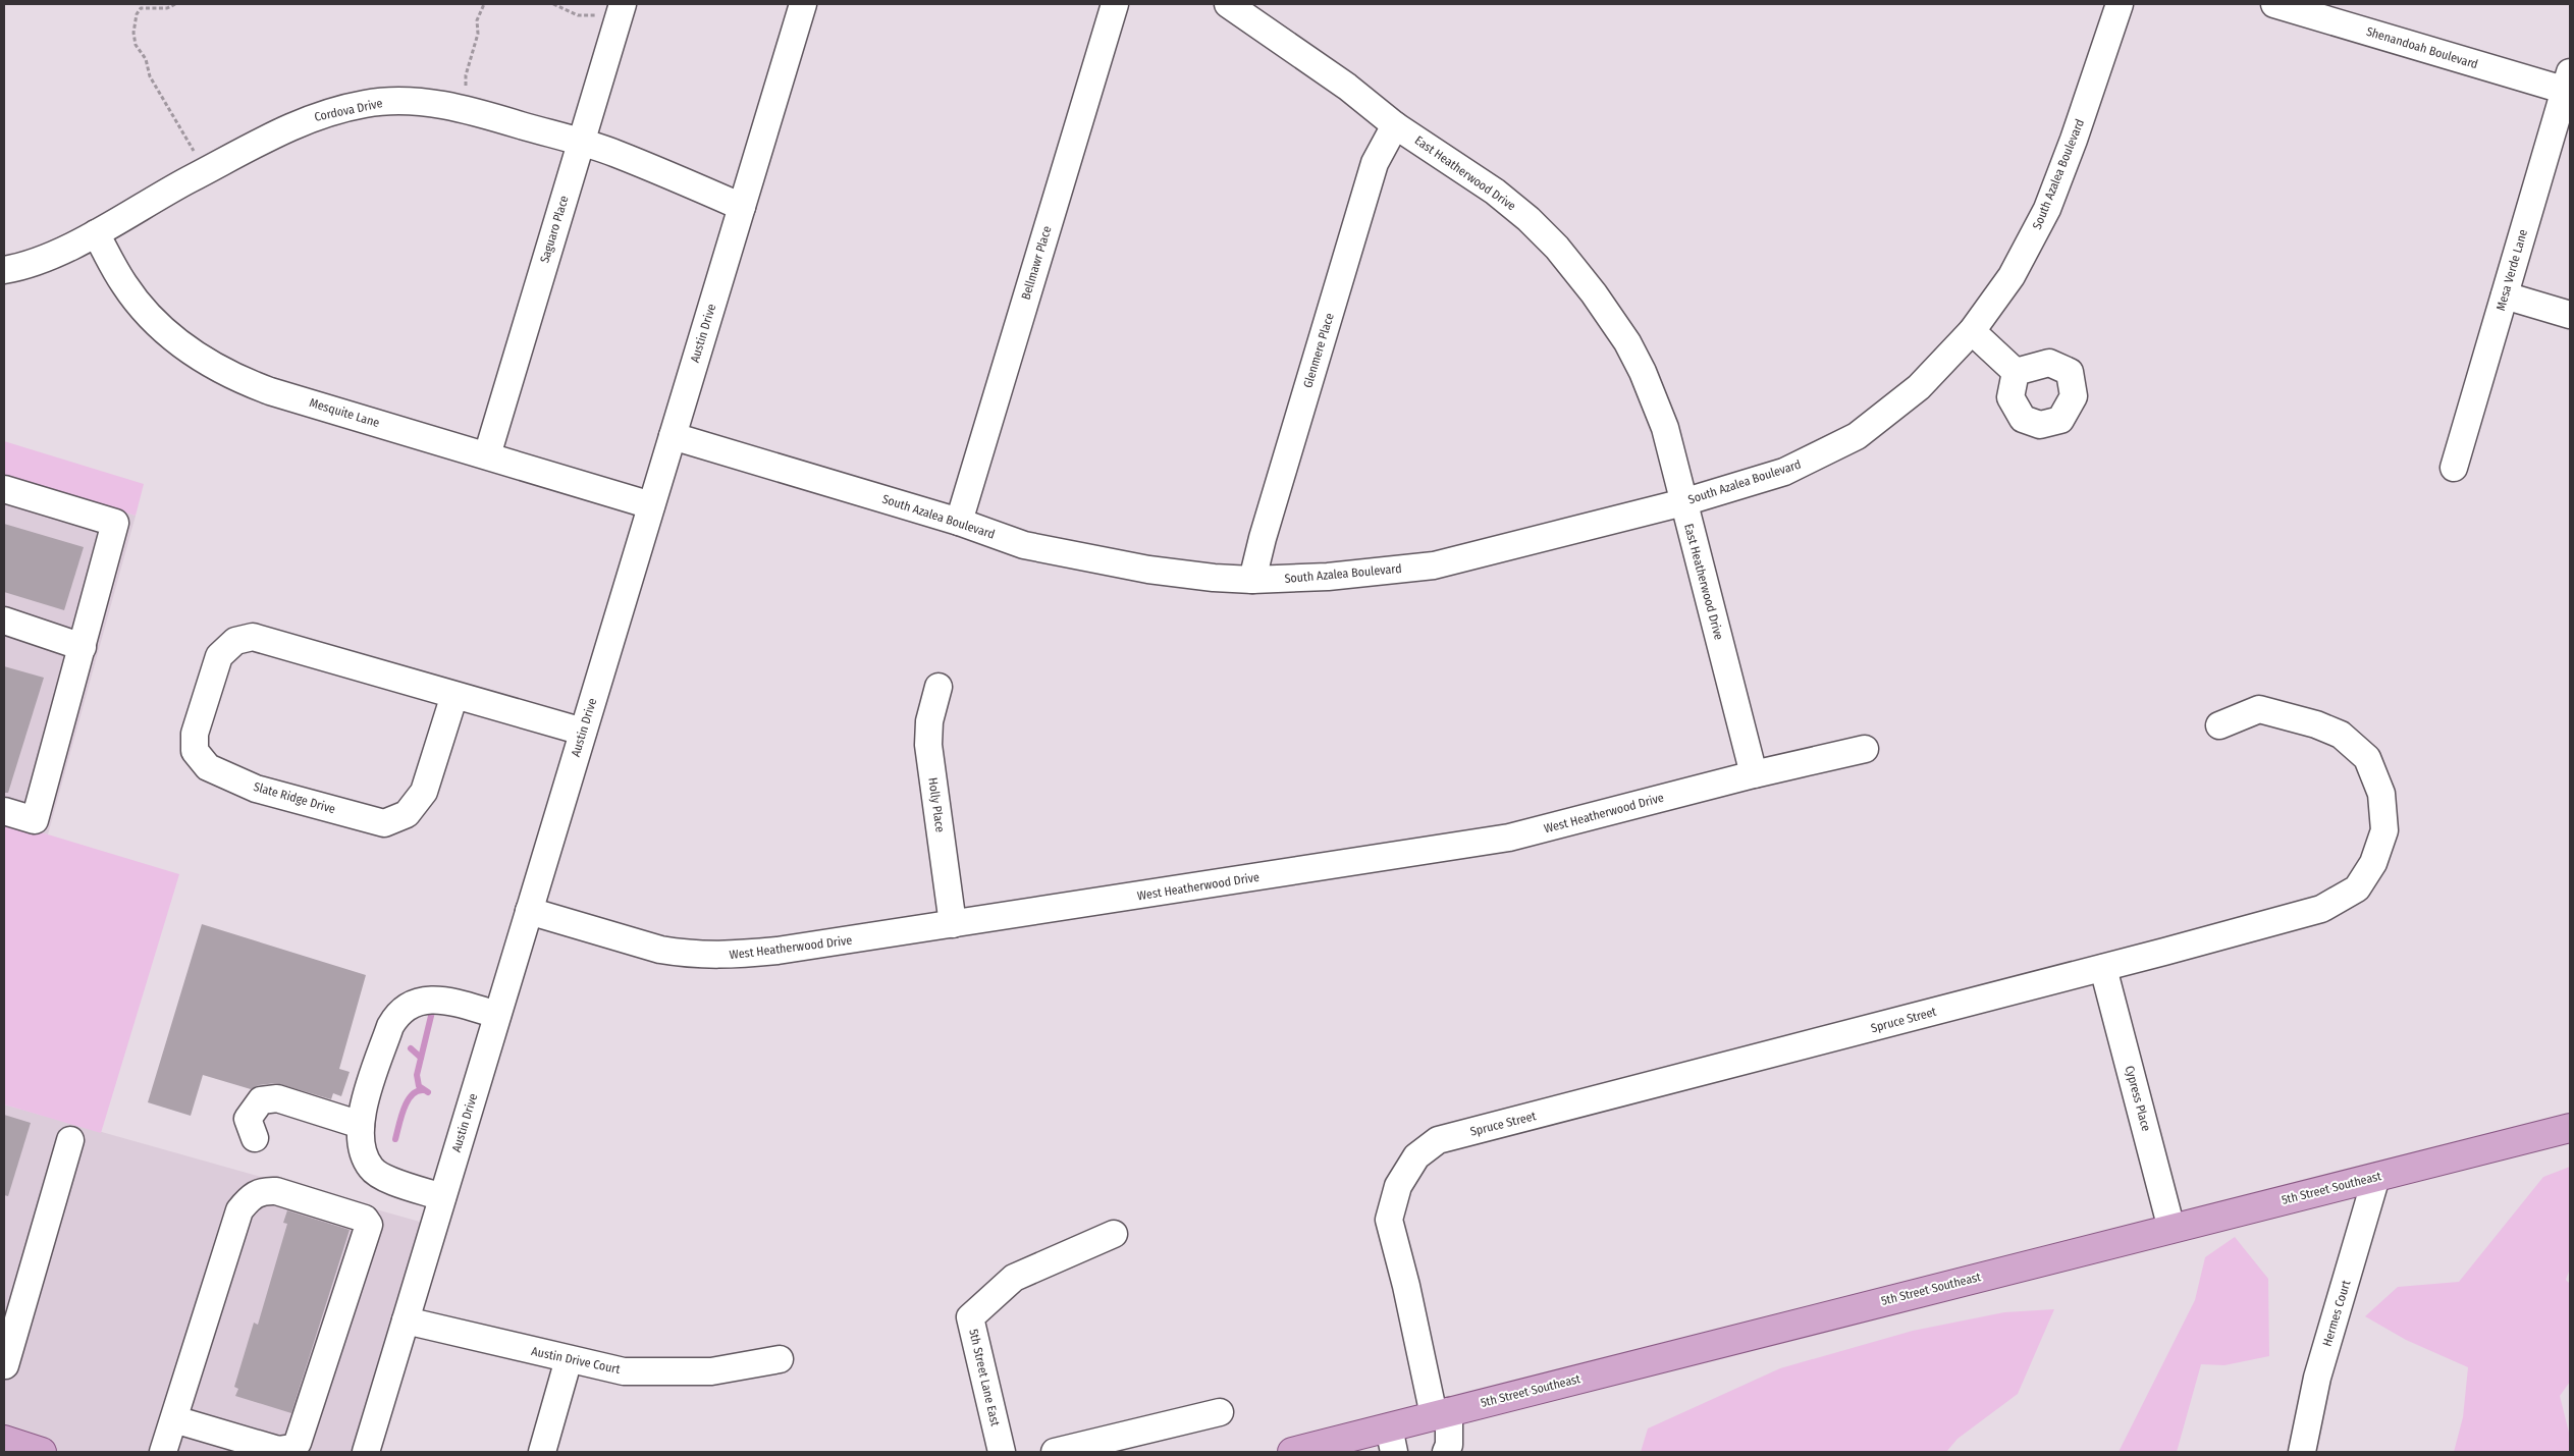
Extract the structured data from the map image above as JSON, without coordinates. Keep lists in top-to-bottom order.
{
  "streets": {
    "main road": ["5th Street Southeast"],
    "street": [
      "Shenandoah Boulevard",
      "Cordova Drive",
      "East Heatherwood Drive",
      "South Azalea Boulevard",
      "Saguaro Place",
      "Bellmawr Place",
      "Mesa Verde Lane",
      "Austin Drive",
      "Glenmere Place",
      "Mesquite Lane",
      "Slate Ridge Drive",
      "Holly Place",
      "West Heatherwood Drive",
      "Spruce Street",
      "Cypress Place",
      "Hermes Court",
      "Austin Drive Court",
      "5th Street Lane East"
    ]
  },
  "crossings": [
    ["Shenandoah Boulevard", "Mesa Verde Lane"],
    ["Cordova Drive", "Saguaro Place"],
    ["Cordova Drive", "Austin Drive"],
    ["Cordova Drive", "Mesquite Lane"],
    ["East Heatherwood Drive", "South Azalea Boulevard"],
    ["East Heatherwood Drive", "Glenmere Place"],
    ["East Heatherwood Drive", "West Heatherwood Drive"],
    ["South Azalea Boulevard", "Bellmawr Place"],
    ["South Azalea Boulevard", "Austin Drive"],
    ["South Azalea Boulevard", "Glenmere Place"],
    ["Saguaro Place", "Mesquite Lane"],
    ["Austin Drive", "Mesquite Lane"],
    ["Austin Drive", "Slate Ridge Drive"],
    ["Austin Drive", "West Heatherwood Drive"],
    ["Austin Drive", "Austin Drive Court"],
    ["Holly Place", "West Heatherwood Drive"],
    ["Spruce Street", "Cypress Place"],
    ["Spruce Street", "5th Street Southeast"],
    ["Cypress Place", "5th Street Southeast"],
    ["5th Street Southeast", "Hermes Court"]
  ]
}
